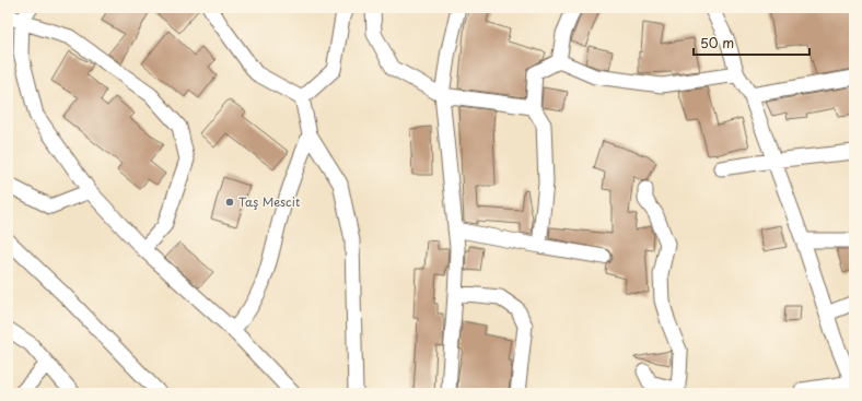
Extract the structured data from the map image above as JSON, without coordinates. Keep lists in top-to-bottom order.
{
  "places": ["Taş Mescit"],
  "scale_bar": "50 m"
}
